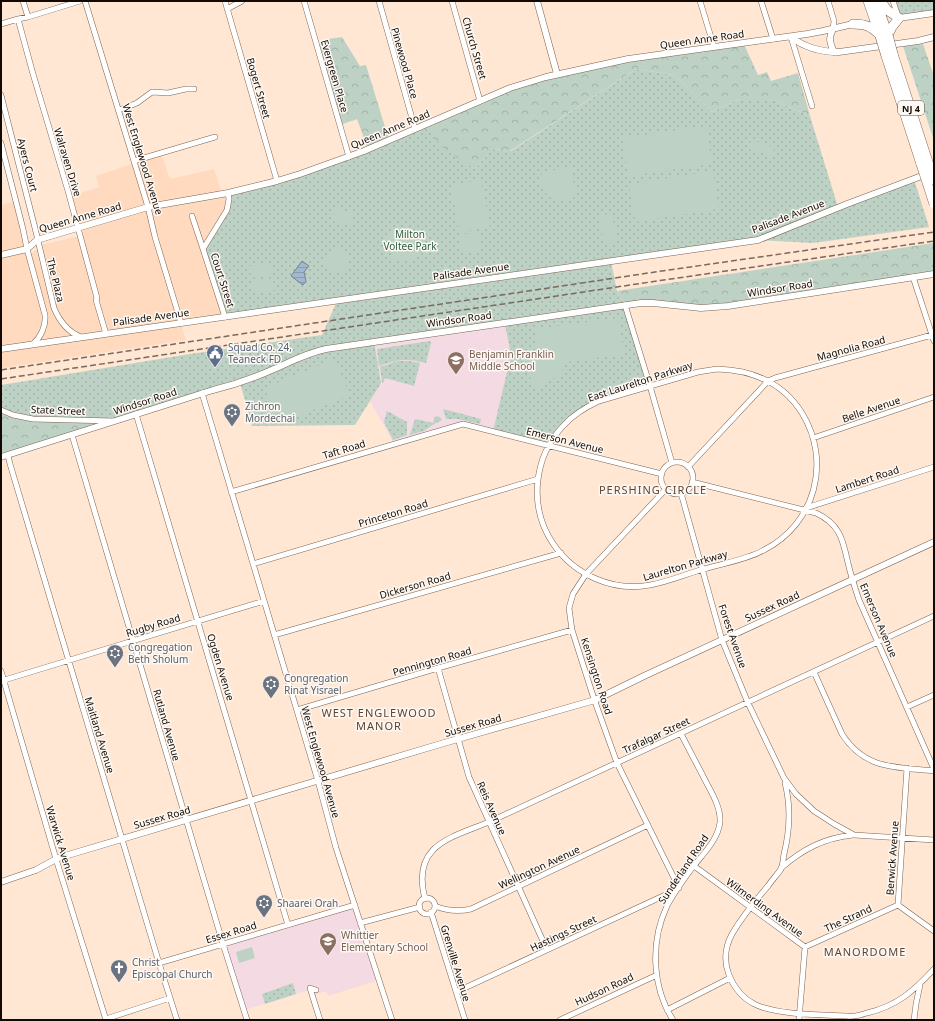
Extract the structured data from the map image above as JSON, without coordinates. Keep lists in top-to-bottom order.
{
  "streets": {
    "highway": ["NJ 4"],
    "street": [
      "Queen Anne Road",
      "Church Street",
      "Pinewood Place",
      "Evergreen Place",
      "Bogert Street",
      "West Englewood Avenue",
      "Walraven Drive",
      "Ayers Court",
      "Palisade Avenue",
      "The Plaza",
      "Court Street",
      "Windsor Road",
      "Magnolia Road",
      "East Laurelton Parkway",
      "Belle Avenue",
      "State Street",
      "Emerson Avenue",
      "Taft Road",
      "Lambert Road",
      "Princeton Road",
      "Laurelton Parkway",
      "Dickerson Road",
      "Sussex Road",
      "Rugby Road",
      "Forest Avenue",
      "Pennington Road",
      "Ogden Avenue",
      "Kensington Road",
      "Rutland Avenue",
      "Maitland Avenue",
      "Trafalgar Street",
      "Reis Avenue",
      "Warwick Avenue",
      "Berwick Avenue",
      "Wellington Avenue",
      "Sunderland Road",
      "Wilmerding Avenue",
      "The Strand",
      "Essex Road",
      "Hastings Street",
      "Grenville Avenue",
      "Hudson Road"
    ]
  },
  "crossings": [
    ["Queen Anne Road", "Church Street"],
    ["Queen Anne Road", "Pinewood Place"],
    ["Queen Anne Road", "Evergreen Place"],
    ["Queen Anne Road", "Bogert Street"],
    ["Queen Anne Road", "West Englewood Avenue"],
    ["Queen Anne Road", "Walraven Drive"],
    ["Queen Anne Road", "Ayers Court"],
    ["Queen Anne Road", "The Plaza"],
    ["Queen Anne Road", "Court Street"],
    ["West Englewood Avenue", "Palisade Avenue"],
    ["West Englewood Avenue", "Windsor Road"],
    ["West Englewood Avenue", "Taft Road"],
    ["West Englewood Avenue", "Princeton Road"],
    ["West Englewood Avenue", "Dickerson Road"],
    ["West Englewood Avenue", "Sussex Road"],
    ["West Englewood Avenue", "Rugby Road"],
    ["West Englewood Avenue", "Pennington Road"],
    ["West Englewood Avenue", "Essex Road"],
    ["Walraven Drive", "Palisade Avenue"],
    ["Ayers Court", "The Plaza"],
    ["Palisade Avenue", "The Plaza"],
    ["Palisade Avenue", "Court Street"],
    ["Windsor Road", "State Street"],
    ["Windsor Road", "Ogden Avenue"],
    ["Windsor Road", "Rutland Avenue"],
    ["Windsor Road", "Maitland Avenue"],
    ["Magnolia Road", "East Laurelton Parkway"],
    ["East Laurelton Parkway", "Belle Avenue"],
    ["East Laurelton Parkway", "Emerson Avenue"],
    ["East Laurelton Parkway", "Princeton Road"],
    ["East Laurelton Parkway", "Laurelton Parkway"],
    ["East Laurelton Parkway", "Dickerson Road"],
    ["Belle Avenue", "Laurelton Parkway"],
    ["Emerson Avenue", "Taft Road"],
    ["Emerson Avenue", "Lambert Road"],
    ["Emerson Avenue", "Laurelton Parkway"],
    ["Emerson Avenue", "Sussex Road"],
    ["Emerson Avenue", "Forest Avenue"],
    ["Emerson Avenue", "Kensington Road"],
    ["Emerson Avenue", "Trafalgar Street"],
    ["Lambert Road", "Laurelton Parkway"],
    ["Laurelton Parkway", "Dickerson Road"],
    ["Laurelton Parkway", "Forest Avenue"],
    ["Laurelton Parkway", "Kensington Road"],
    ["Sussex Road", "Forest Avenue"],
    ["Sussex Road", "Ogden Avenue"],
    ["Sussex Road", "Kensington Road"],
    ["Sussex Road", "Rutland Avenue"],
    ["Sussex Road", "Maitland Avenue"],
    ["Sussex Road", "Reis Avenue"],
    ["Sussex Road", "Warwick Avenue"],
    ["Rugby Road", "Ogden Avenue"],
    ["Rugby Road", "Rutland Avenue"],
    ["Rugby Road", "Maitland Avenue"],
    ["Rugby Road", "Warwick Avenue"],
    ["Forest Avenue", "Kensington Road"],
    ["Forest Avenue", "Trafalgar Street"],
    ["Pennington Road", "Kensington Road"],
    ["Pennington Road", "Reis Avenue"],
    ["Ogden Avenue", "Essex Road"],
    ["Kensington Road", "Trafalgar Street"],
    ["Kensington Road", "Wellington Avenue"],
    ["Kensington Road", "Sunderland Road"],
    ["Kensington Road", "Hastings Street"],
    ["Rutland Avenue", "Essex Road"],
    ["Maitland Avenue", "Essex Road"],
    ["Trafalgar Street", "Reis Avenue"],
    ["Trafalgar Street", "Wellington Avenue"],
    ["Trafalgar Street", "Sunderland Road"],
    ["Trafalgar Street", "Grenville Avenue"],
    ["Reis Avenue", "Wellington Avenue"],
    ["Reis Avenue", "Hastings Street"],
    ["Berwick Avenue", "The Strand"],
    ["Wellington Avenue", "Grenville Avenue"],
    ["Sunderland Road", "Wilmerding Avenue"],
    ["Sunderland Road", "Hastings Street"],
    ["Sunderland Road", "Hudson Road"],
    ["Wilmerding Avenue", "The Strand"],
    ["Hastings Street", "Grenville Avenue"]
  ],
  "districts": ["PERSHING CIRCLE", "WEST ENGLEWOOD MANOR", "MANORDOME"],
  "parks": ["Milton Voltee Park"],
  "places": {
    "public building": ["Squad Co. 24, Teaneck FD"],
    "school or university": ["Benjamin Franklin Middle School", "Whittier Elementary School"],
    "synagogue": [
      "Zichron Mordechai",
      "Congregation Beth Sholum",
      "Congregation Rinat Yisrael",
      "Shaarei Orah"
    ],
    "church": ["Christ Episcopal Church"]
  }
}
